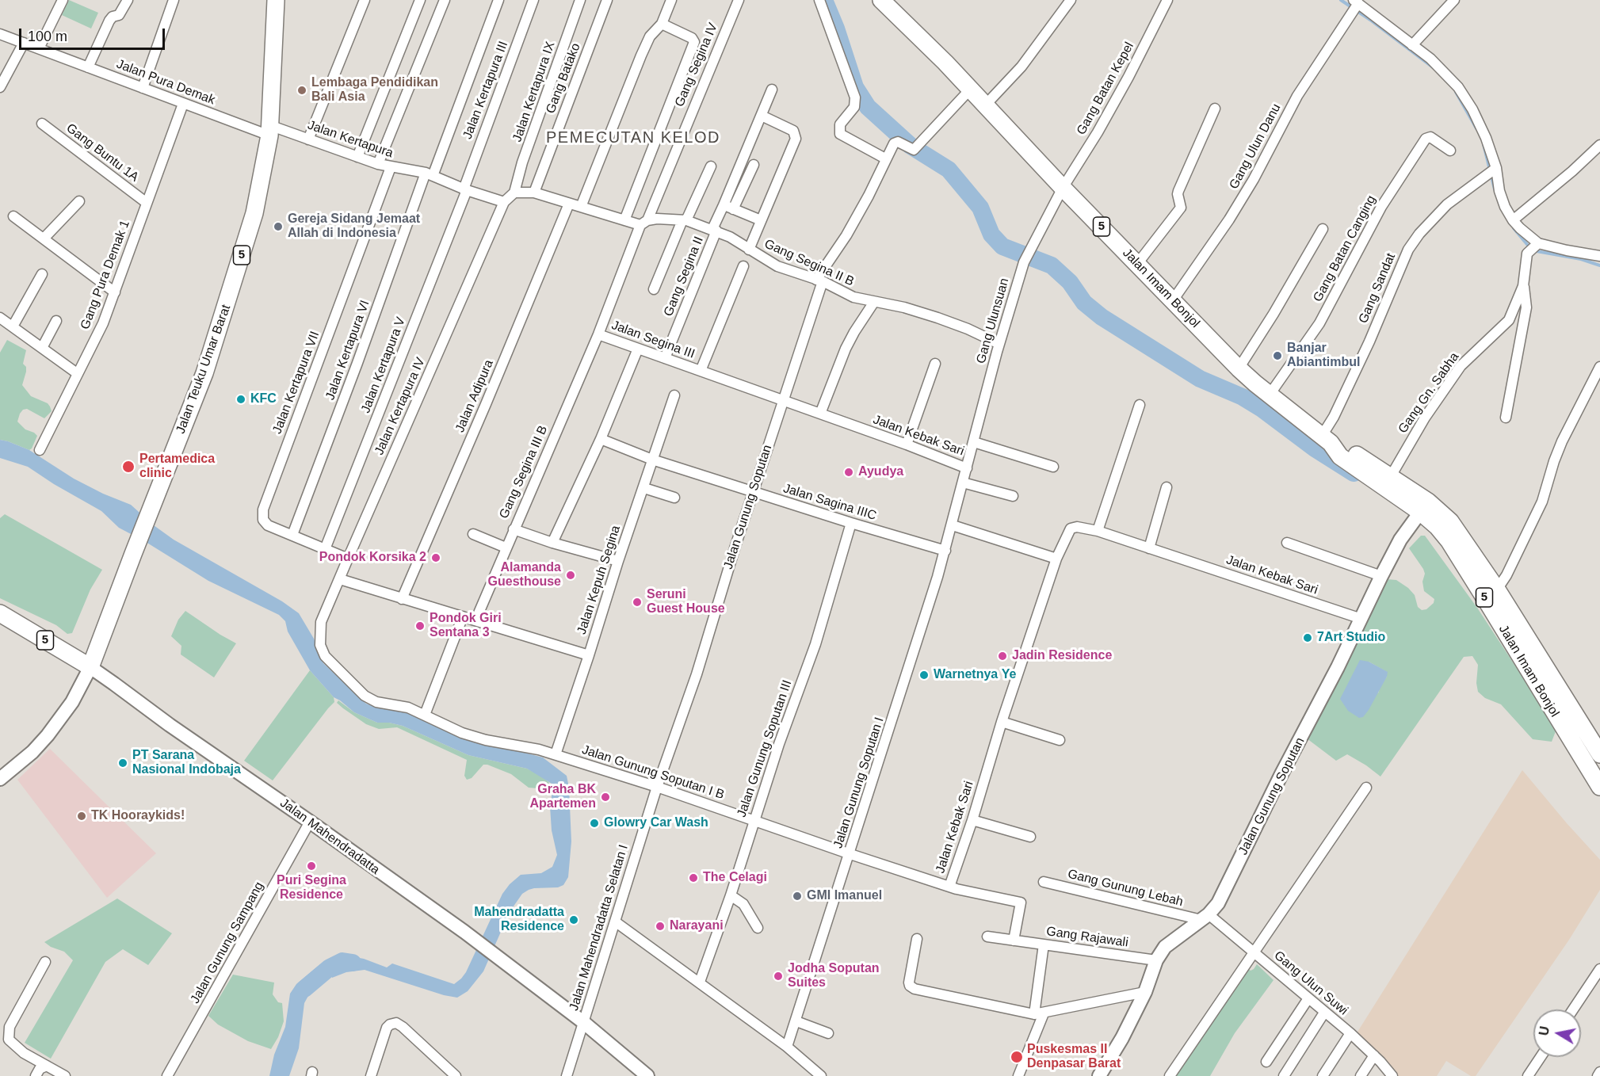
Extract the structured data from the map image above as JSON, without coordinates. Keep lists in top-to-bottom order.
{
  "streets": {
    "highway": [
      "5",
      "Jalan Imam Bonjol",
      "Jalan Teuku Umar Barat",
      "Jalan Mahendradatta"
    ],
    "main road": ["Jalan Gunung Soputan"],
    "street": [
      "Gang Segina IV",
      "Gang Batako",
      "Jalan Pura Demak",
      "Gang Batan Kepel",
      "Jalan Kertapura III",
      "Jalan Kertapura IX",
      "Jalan Kertapura",
      "Gang Ulun Danu",
      "Gang Buntu 1A",
      "Gang Batan Canging",
      "Gang Segina II B",
      "Gang Pura Demak 1",
      "Gang Segina II",
      "Gang Sandat",
      "Gang Ulunsuan",
      "Jalan Segina III",
      "Jalan Kertapura VI",
      "Jalan Kertapura V",
      "Jalan Kertapura VII",
      "Gang Gn. Sabha",
      "Jalan Adipura",
      "Jalan Kertapura IV",
      "Jalan Kebak Sari",
      "Gang Segina III B",
      "Jalan Sagina IIIC",
      "Jalan Kepuh Segina",
      "Jalan Gunung Soputan III",
      "Jalan Gunung Soputan I B",
      "Jalan Gunung Soputan I",
      "Gang Gunung Lebah",
      "Jalan Mahendradatta Selatan I",
      "Gang Rajawali",
      "Jalan Gunung Sampang",
      "Gang Ulun Suwi"
    ]
  },
  "crossings": [
    ["Gang Segina IV", "Gang Segina II B"],
    ["Gang Segina IV", "Jalan Segina III"],
    ["Gang Batako", "Gang Segina II B"],
    ["Jalan Pura Demak", "Jalan Kertapura"],
    ["Jalan Pura Demak", "Gang Pura Demak 1"],
    ["Jalan Pura Demak", "Jalan Teuku Umar Barat"],
    ["Gang Batan Kepel", "Jalan Imam Bonjol"],
    ["Gang Batan Kepel", "Gang Ulunsuan"],
    ["Jalan Kertapura III", "Jalan Kertapura"],
    ["Jalan Kertapura III", "Jalan Kertapura V"],
    ["Jalan Kertapura IX", "Gang Segina II B"],
    ["Jalan Kertapura", "Jalan Kertapura VI"],
    ["Jalan Kertapura", "Jalan Kertapura V"],
    ["Jalan Kertapura", "Jalan Teuku Umar Barat"],
    ["Jalan Kertapura", "Jalan Kertapura VII"],
    ["Jalan Kertapura", "Jalan Kertapura IV"],
    ["Gang Ulun Danu", "Jalan Imam Bonjol"],
    ["Gang Buntu 1A", "Gang Pura Demak 1"],
    ["Gang Batan Canging", "Jalan Imam Bonjol"],
    ["Gang Segina II B", "Gang Segina II"],
    ["Gang Segina II B", "Gang Ulunsuan"],
    ["Gang Segina II B", "Jalan Segina III"],
    ["Gang Segina II B", "Jalan Adipura"],
    ["Gang Segina II B", "Jalan Gunung Soputan"],
    ["Gang Segina II", "Jalan Segina III"],
    ["Jalan Imam Bonjol", "Gang Sandat"],
    ["Jalan Imam Bonjol", "Gang Ulunsuan"],
    ["Jalan Imam Bonjol", "Gang Gn. Sabha"],
    ["Jalan Imam Bonjol", "Jalan Gunung Soputan"],
    ["Gang Ulunsuan", "Jalan Kebak Sari"],
    ["Jalan Segina III", "Jalan Kebak Sari"],
    ["Jalan Segina III", "Gang Segina III B"],
    ["Jalan Segina III", "Jalan Gunung Soputan"],
    ["Jalan Kertapura VI", "Jalan Kertapura VII"],
    ["Jalan Kertapura V", "Jalan Kertapura VII"],
    ["Jalan Teuku Umar Barat", "Jalan Mahendradatta"],
    ["Jalan Kertapura VII", "Jalan Kertapura IV"],
    ["Jalan Kertapura IV", "Jalan Gunung Soputan I B"],
    ["Jalan Kebak Sari", "Jalan Gunung Soputan"],
    ["Jalan Kebak Sari", "Jalan Gunung Soputan I B"],
    ["Jalan Kebak Sari", "Jalan Gunung Soputan I"],
    ["Jalan Sagina IIIC", "Jalan Gunung Soputan"],
    ["Jalan Sagina IIIC", "Jalan Kepuh Segina"],
    ["Jalan Sagina IIIC", "Jalan Gunung Soputan III"],
    ["Jalan Sagina IIIC", "Jalan Gunung Soputan I"],
    ["Jalan Gunung Soputan", "Jalan Gunung Soputan I B"],
    ["Jalan Gunung Soputan", "Gang Gunung Lebah"],
    ["Jalan Gunung Soputan", "Jalan Mahendradatta Selatan I"],
    ["Jalan Gunung Soputan", "Gang Rajawali"],
    ["Jalan Gunung Soputan", "Gang Ulun Suwi"],
    ["Jalan Kepuh Segina", "Jalan Gunung Soputan I B"],
    ["Jalan Gunung Soputan III", "Jalan Gunung Soputan I B"],
    ["Jalan Gunung Soputan I B", "Jalan Gunung Soputan I"],
    ["Jalan Gunung Soputan I B", "Jalan Mahendradatta Selatan I"],
    ["Jalan Gunung Soputan I B", "Gang Rajawali"],
    ["Jalan Mahendradatta", "Jalan Mahendradatta Selatan I"],
    ["Jalan Mahendradatta", "Jalan Gunung Sampang"],
    ["Gang Gunung Lebah", "Gang Ulun Suwi"]
  ],
  "districts": ["PEMECUTAN KELOD"],
  "places": [
    "Lembaga Pendidikan Bali Asia",
    "Gereja Sidang Jemaat Allah di Indonesia",
    "Banjar Abiantimbul",
    "KFC",
    "Pertamedica clinic",
    "Ayudya",
    "Pondok Korsika 2",
    "Alamanda Guesthouse",
    "Seruni Guest House",
    "Pondok Giri Sentana 3",
    "7Art Studio",
    "Jadin Residence",
    "Warnetnya Ye",
    "PT Sarana Nasional Indobaja",
    "Graha BK Apartemen",
    "TK Hooraykids!",
    "Glowry Car Wash",
    "Puri Segina Residence",
    "The Celagi",
    "GMI Imanuel",
    "Mahendradatta Residence",
    "Narayani",
    "Jodha Soputan Suites",
    "Puskesmas II Denpasar Barat"
  ],
  "scale_bar": "100 m",
  "north": "left"
}
